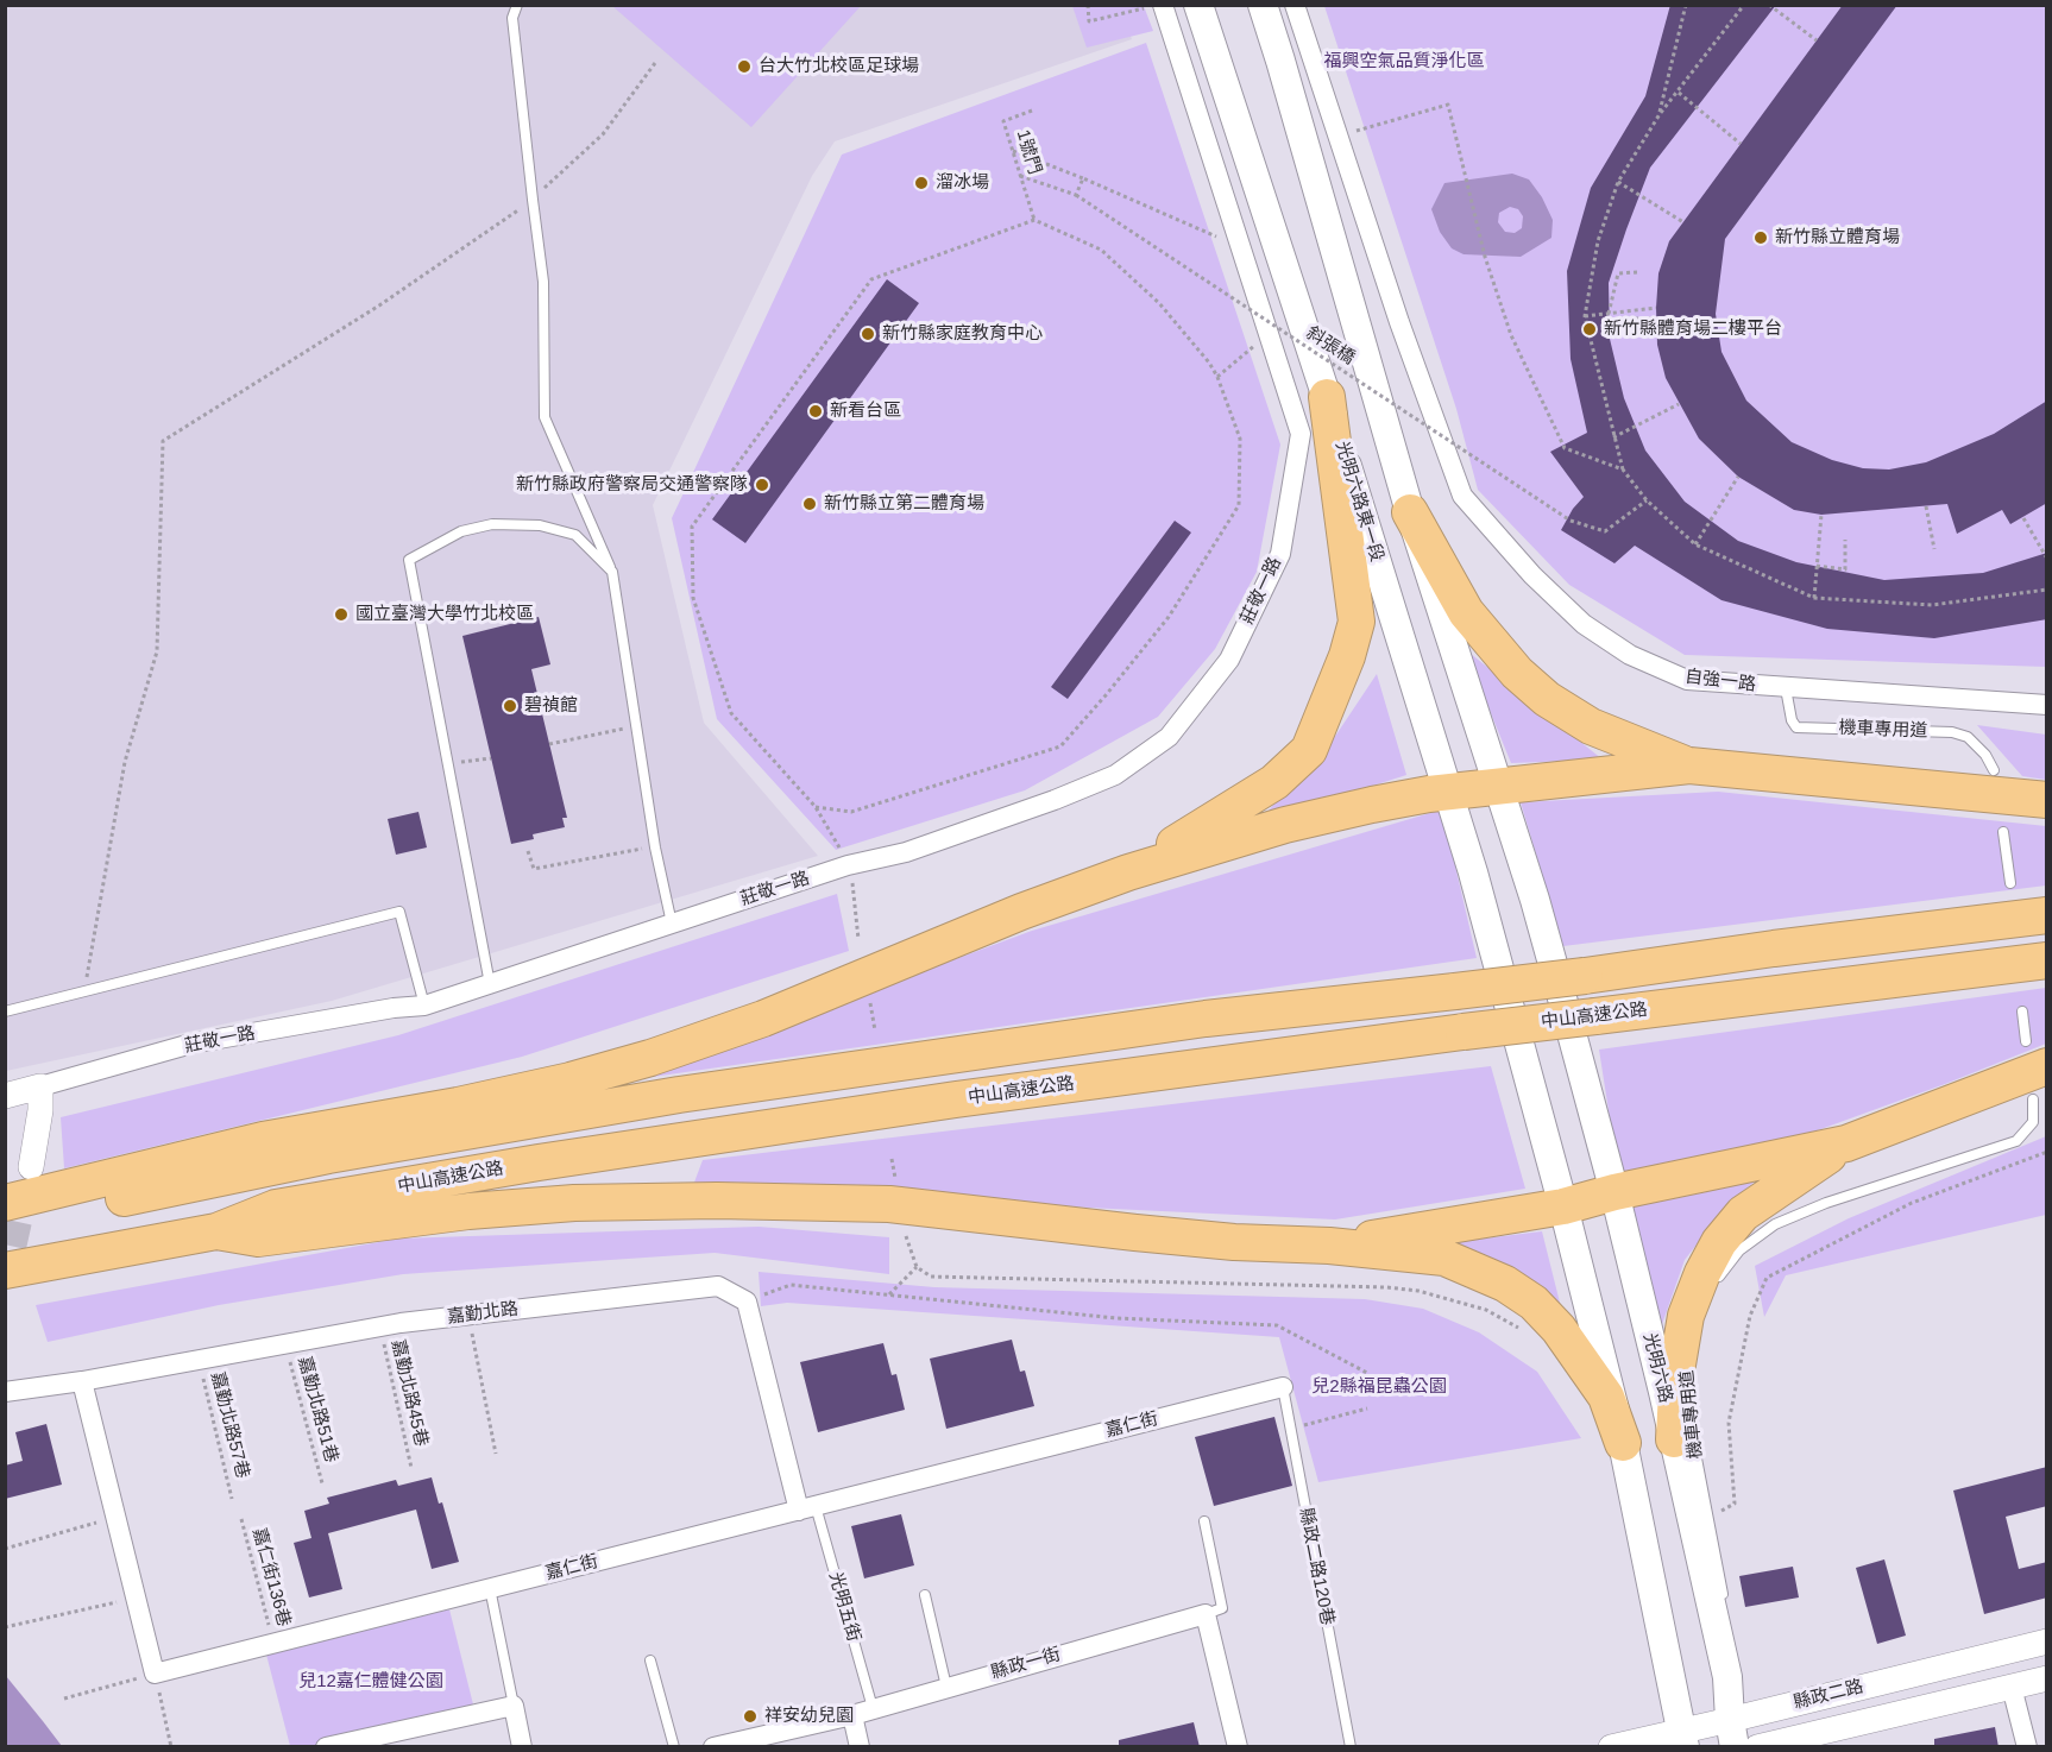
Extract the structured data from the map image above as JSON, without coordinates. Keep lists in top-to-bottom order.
{
  "streets": {
    "highway": ["中山高速公路"],
    "main road": ["光明六路東一段", "光明六路"],
    "street": [
      "莊敬一路",
      "自強一路",
      "嘉勤北路",
      "嘉仁街",
      "縣政一街",
      "縣政二路"
    ],
    "lane": ["機車專用道", "縣政二路120巷", "光明五街"],
    "path": [
      "1號門",
      "斜張橋",
      "嘉勤北路45巷",
      "嘉勤北路51巷",
      "嘉勤北路57巷",
      "嘉仁街136巷"
    ]
  },
  "crossings": [
    ["1號門", "斜張橋"],
    ["自強一路", "機車專用道"],
    ["機車專用道", "光明六路"],
    ["嘉勤北路", "嘉勤北路45巷"],
    ["嘉勤北路", "嘉勤北路51巷"],
    ["嘉勤北路", "嘉勤北路57巷"],
    ["光明六路", "縣政二路"],
    ["嘉仁街", "縣政二路120巷"],
    ["嘉仁街", "嘉仁街136巷"],
    ["嘉仁街", "光明五街"],
    ["光明五街", "縣政一街"]
  ],
  "parks": ["福興空氣品質淨化區", "兒2縣福昆蟲公園", "兒12嘉仁體健公園"],
  "places": [
    "台大竹北校區足球場",
    "溜冰場",
    "新竹縣立體育場",
    "新竹縣體育場二樓平台",
    "新竹縣家庭教育中心",
    "新看台區",
    "新竹縣政府警察局交通警察隊",
    "新竹縣立第二體育場",
    "國立臺灣大學竹北校區",
    "碧禎館",
    "祥安幼兒園"
  ]
}
